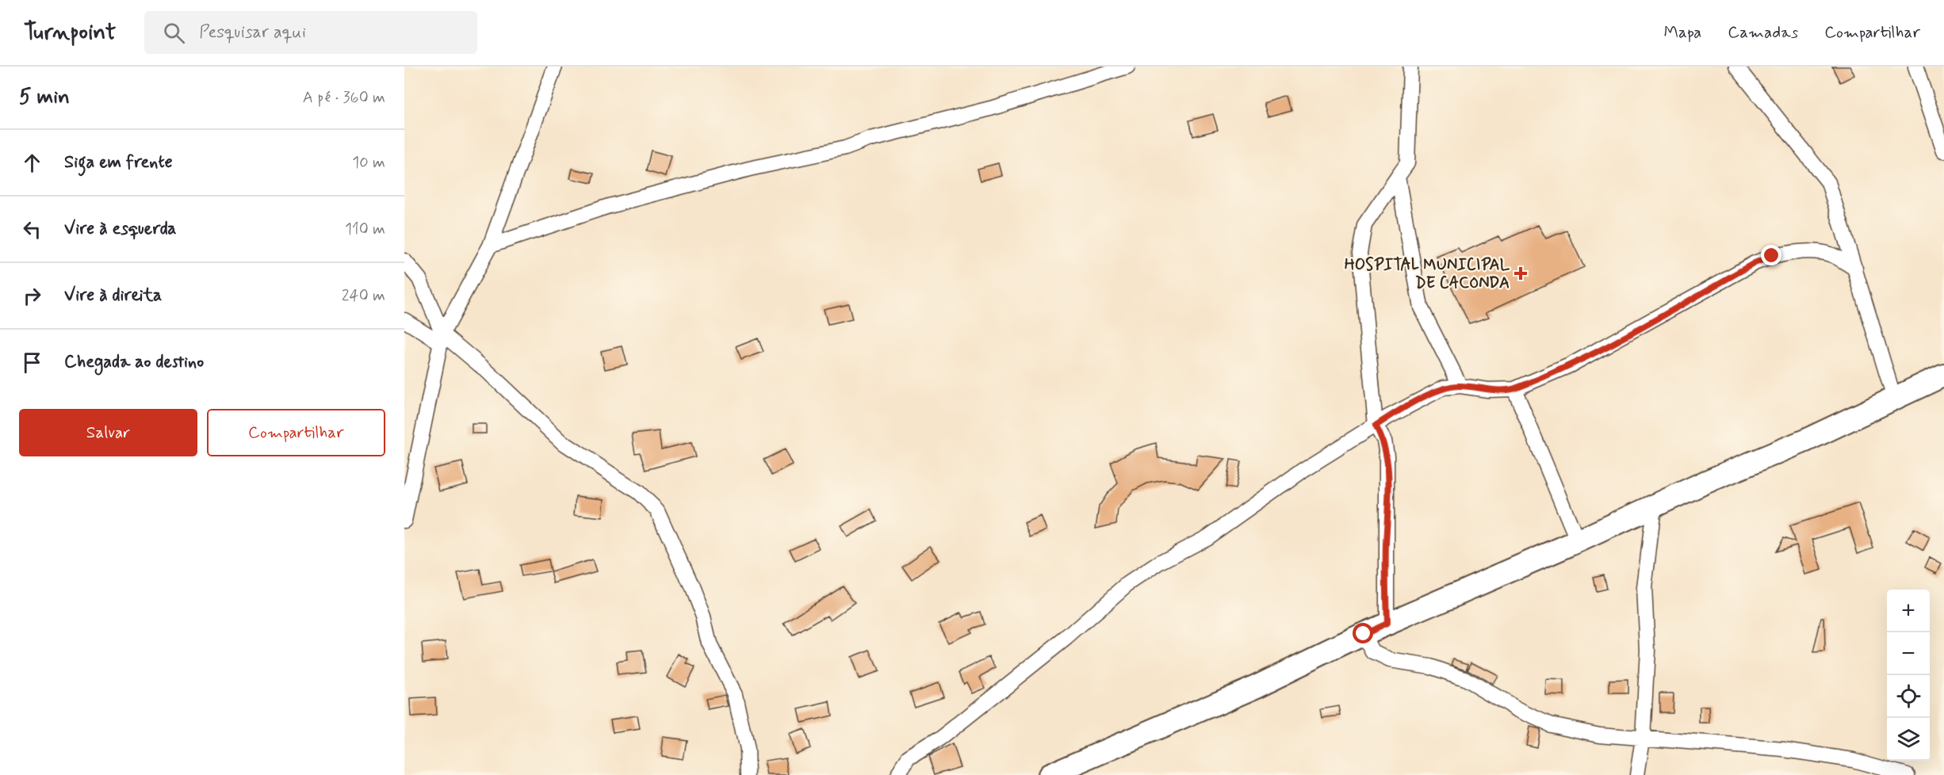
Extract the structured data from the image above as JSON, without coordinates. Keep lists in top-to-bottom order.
{
  "places": {
    "health": ["HOSPITAL MUNICIPAL DE CACONDA"]
  },
  "page": {
    "header": "Turnpoint",
    "search": "Pesquisar aqui",
    "nav": ["Mapa", "Camadas", "Compartilhar"],
    "heading": ["5 min", "A pé · 360 m"],
    "list": [
      ["Siga em frente", "10 m"],
      ["Vire à esquerda", "110 m"],
      ["Vire à direita", "240 m"],
      "Chegada ao destino"
    ],
    "buttons": ["Salvar", "Compartilhar"],
    "map_buttons": ["+", "−"]
  }
}
